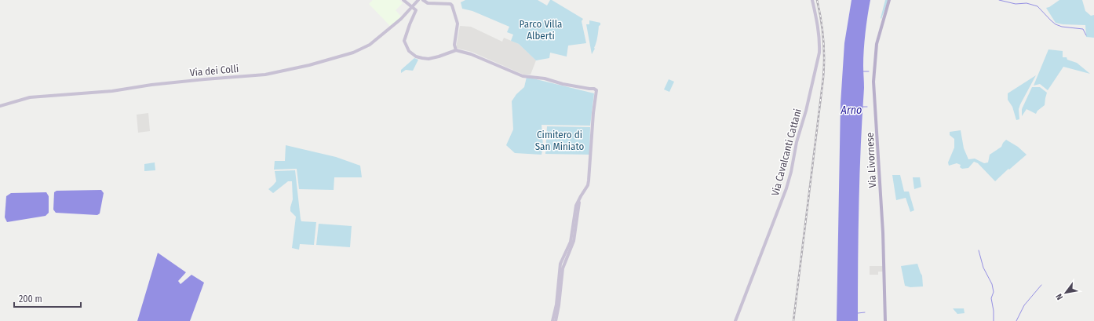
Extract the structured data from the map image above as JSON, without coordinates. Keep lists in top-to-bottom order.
{
  "streets": {
    "main road": ["Via Livornese"],
    "street": ["Via dei Colli", "Via Cavalcanti Cattani"]
  },
  "water": ["Arno"],
  "parks": ["Parco Villa Alberti", "Cimitero di San Miniato"],
  "scale_bar": "200 m",
  "north": "bottom left"
}
